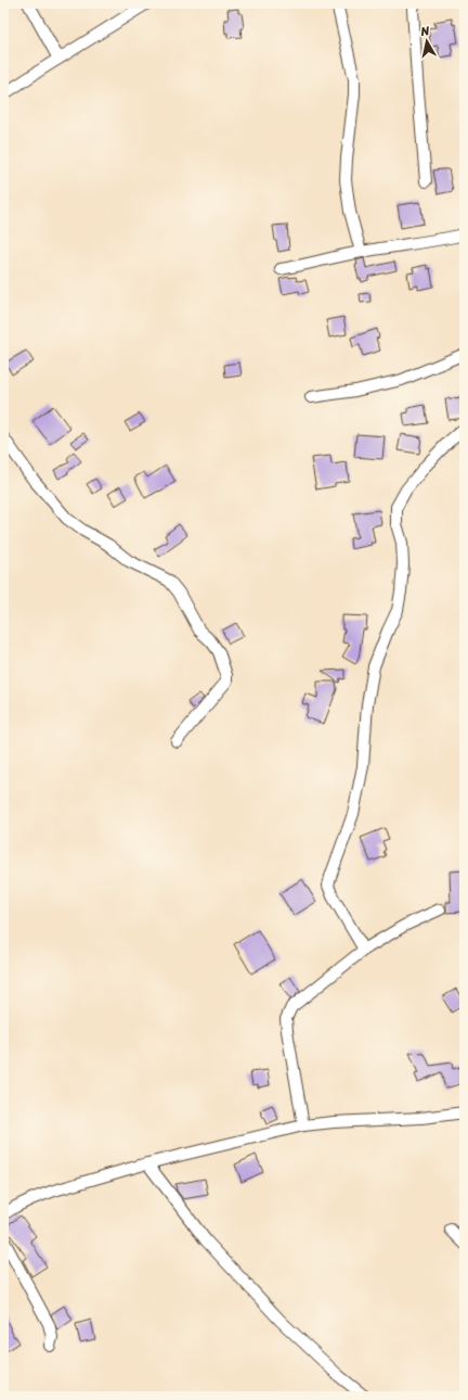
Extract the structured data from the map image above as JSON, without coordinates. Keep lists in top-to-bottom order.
{
  "north": "top"
}
